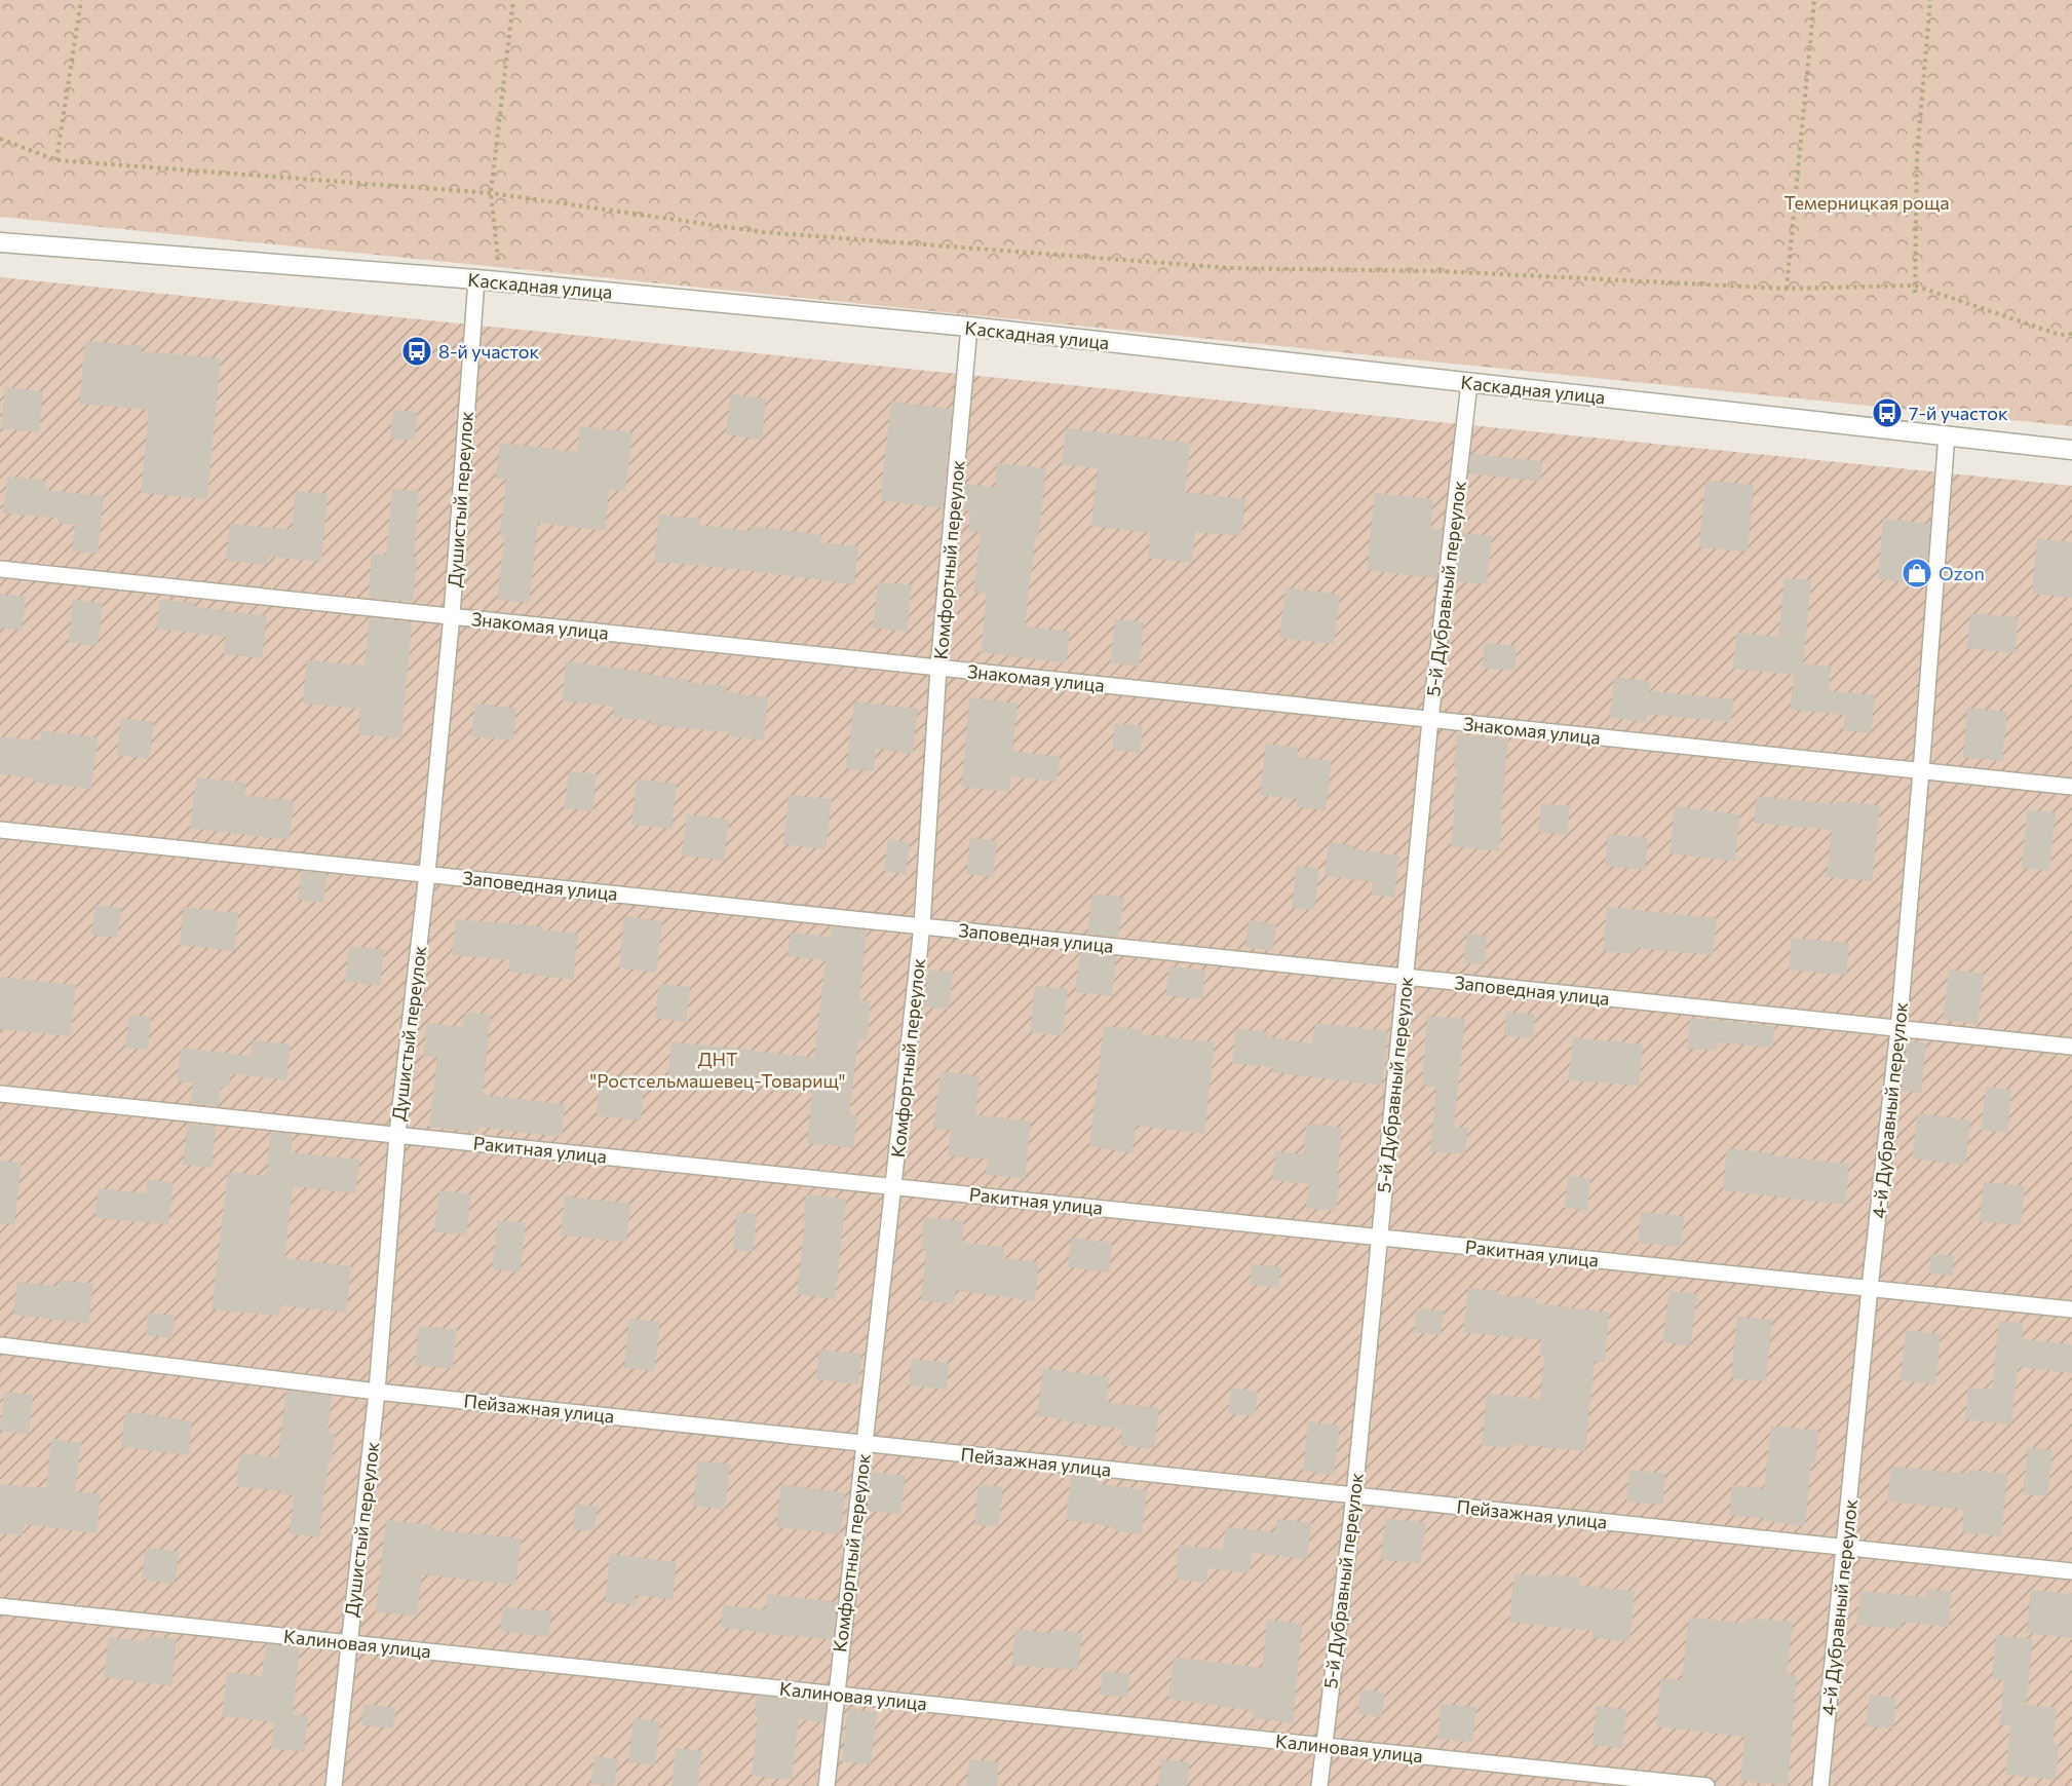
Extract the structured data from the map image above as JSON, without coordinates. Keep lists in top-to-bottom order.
{
  "streets": {
    "street": ["Каскадная улица"],
    "lane": [
      "Душистый переулок",
      "Комфортный переулок",
      "5-й Дубравный переулок",
      "Знакомая улица",
      "Заповедная улица",
      "4-й Дубравный переулок",
      "Ракитная улица",
      "Пейзажная улица",
      "Калиновая улица"
    ]
  },
  "crossings": [
    ["Каскадная улица", "Душистый переулок"],
    ["Каскадная улица", "Комфортный переулок"],
    ["Каскадная улица", "5-й Дубравный переулок"],
    ["Каскадная улица", "4-й Дубравный переулок"],
    ["Душистый переулок", "Знакомая улица"],
    ["Душистый переулок", "Заповедная улица"],
    ["Душистый переулок", "Ракитная улица"],
    ["Душистый переулок", "Пейзажная улица"],
    ["Душистый переулок", "Калиновая улица"],
    ["Комфортный переулок", "Знакомая улица"],
    ["Комфортный переулок", "Заповедная улица"],
    ["Комфортный переулок", "Ракитная улица"],
    ["Комфортный переулок", "Пейзажная улица"],
    ["Комфортный переулок", "Калиновая улица"],
    ["5-й Дубравный переулок", "Знакомая улица"],
    ["5-й Дубравный переулок", "Заповедная улица"],
    ["5-й Дубравный переулок", "Ракитная улица"],
    ["5-й Дубравный переулок", "Пейзажная улица"],
    ["5-й Дубравный переулок", "Калиновая улица"],
    ["Знакомая улица", "4-й Дубравный переулок"],
    ["Заповедная улица", "4-й Дубравный переулок"],
    ["4-й Дубравный переулок", "Ракитная улица"],
    ["4-й Дубравный переулок", "Пейзажная улица"]
  ],
  "parks": ["Темерницкая роща", "ДНТ \"Ростсельмашевец-Товарищ\""],
  "places": {
    "bus stop": ["8-й участок", "7-й участок"],
    "shop": ["Ozon"]
  }
}
